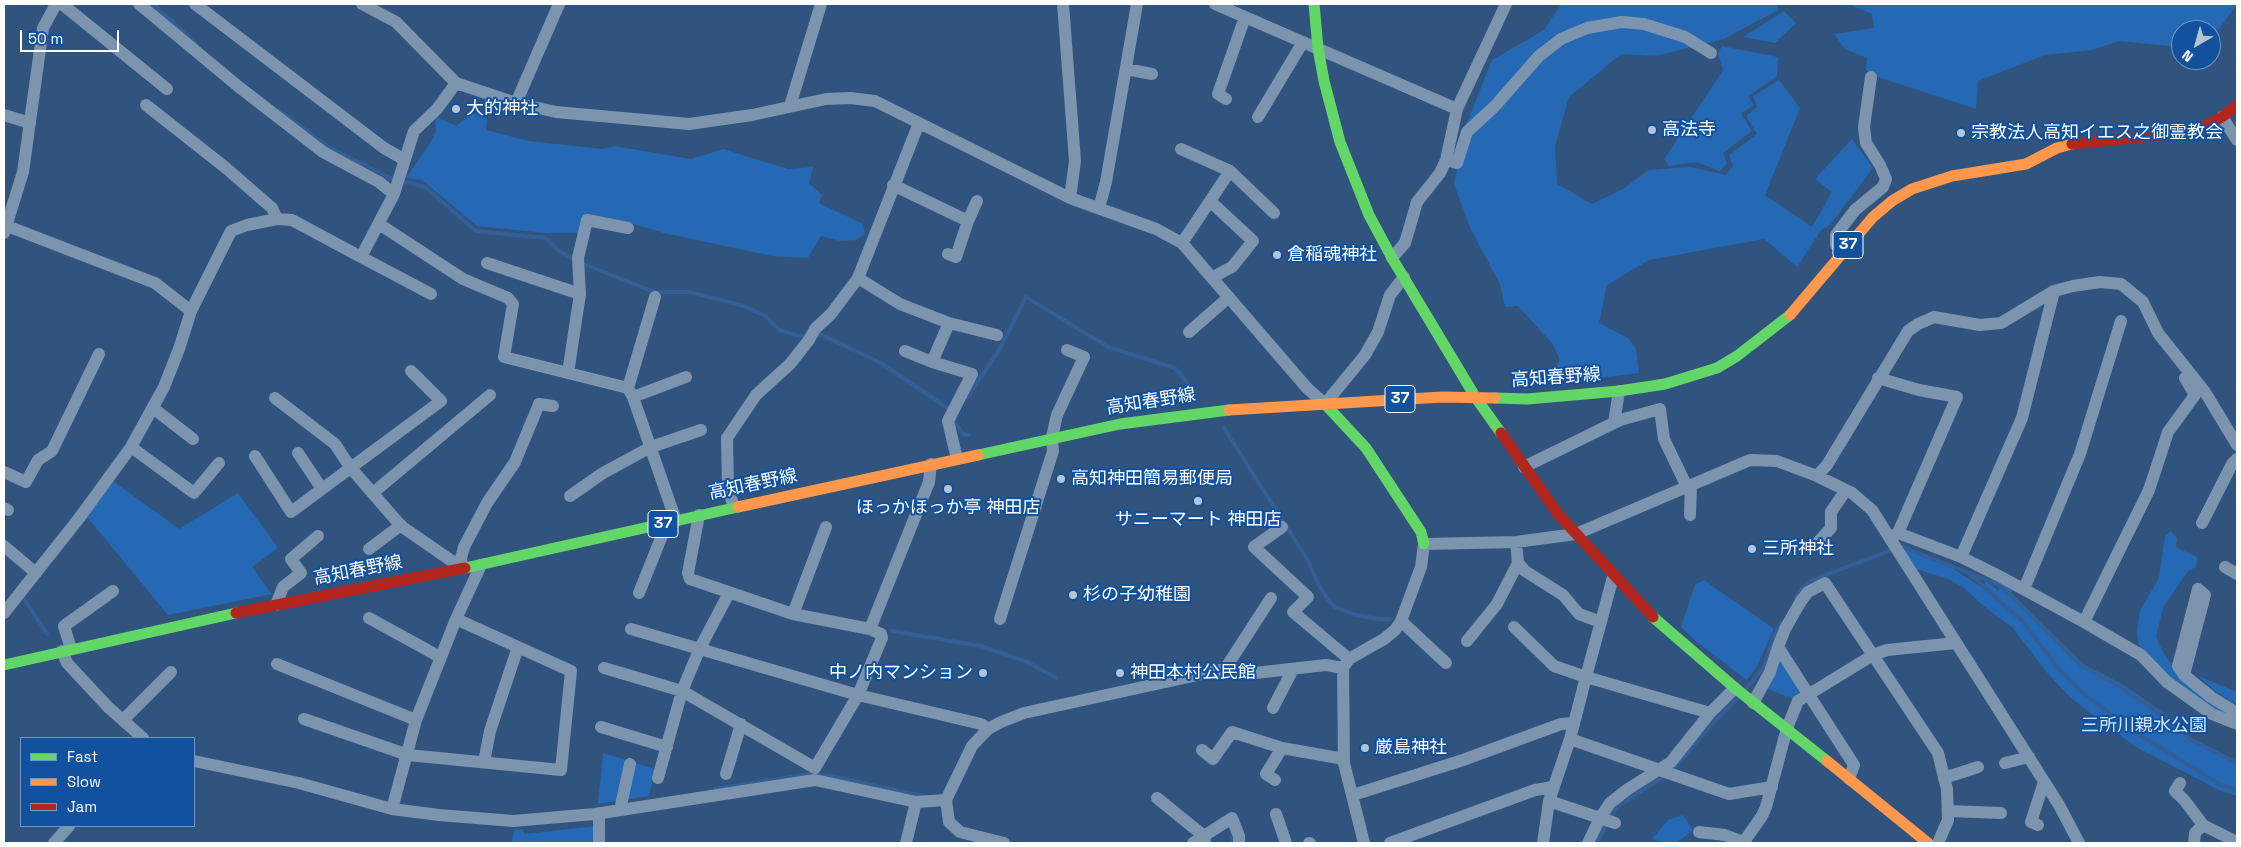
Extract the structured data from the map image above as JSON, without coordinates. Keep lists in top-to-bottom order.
{
  "streets": {
    "main road": ["37", "高知春野線"]
  },
  "parks": ["三所川親水公園"],
  "places": [
    "大的神社",
    "高法寺",
    "宗教法人高知イエス之御霊教会",
    "倉稲魂神社",
    "高知神田簡易郵便局",
    "ほっかほっか亭 神田店",
    "サニーマート 神田店",
    "三所神社",
    "杉の子幼稚園",
    "中ノ内マンション",
    "神田本村公民館",
    "厳島神社"
  ],
  "legend": ["Fast", "Slow", "Jam"],
  "scale_bar": "50 m",
  "north": "bottom left"
}
